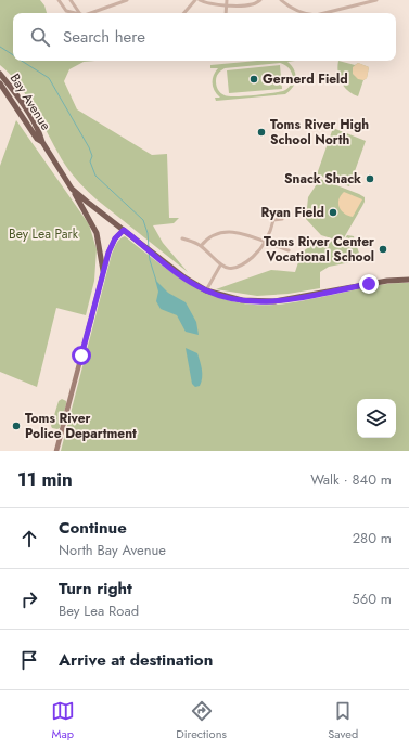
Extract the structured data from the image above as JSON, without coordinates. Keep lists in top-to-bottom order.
{
  "streets": {
    "main road": ["Bay Avenue"]
  },
  "parks": ["Bey Lea Park"],
  "places": [
    "Gernerd Field",
    "Toms River High School North",
    "Snack Shack",
    "Ryan Field",
    "Toms River Center Vocational School",
    "Toms River Police Department"
  ],
  "page": {
    "search": "Search here",
    "heading": ["11 min", "Walk · 840 m"],
    "list": [
      ["Continue", "North Bay Avenue", "280 m"],
      ["Turn right", "Bey Lea Road", "560 m"],
      "Arrive at destination"
    ],
    "nav": ["Map", "Directions", "Saved"]
  }
}
